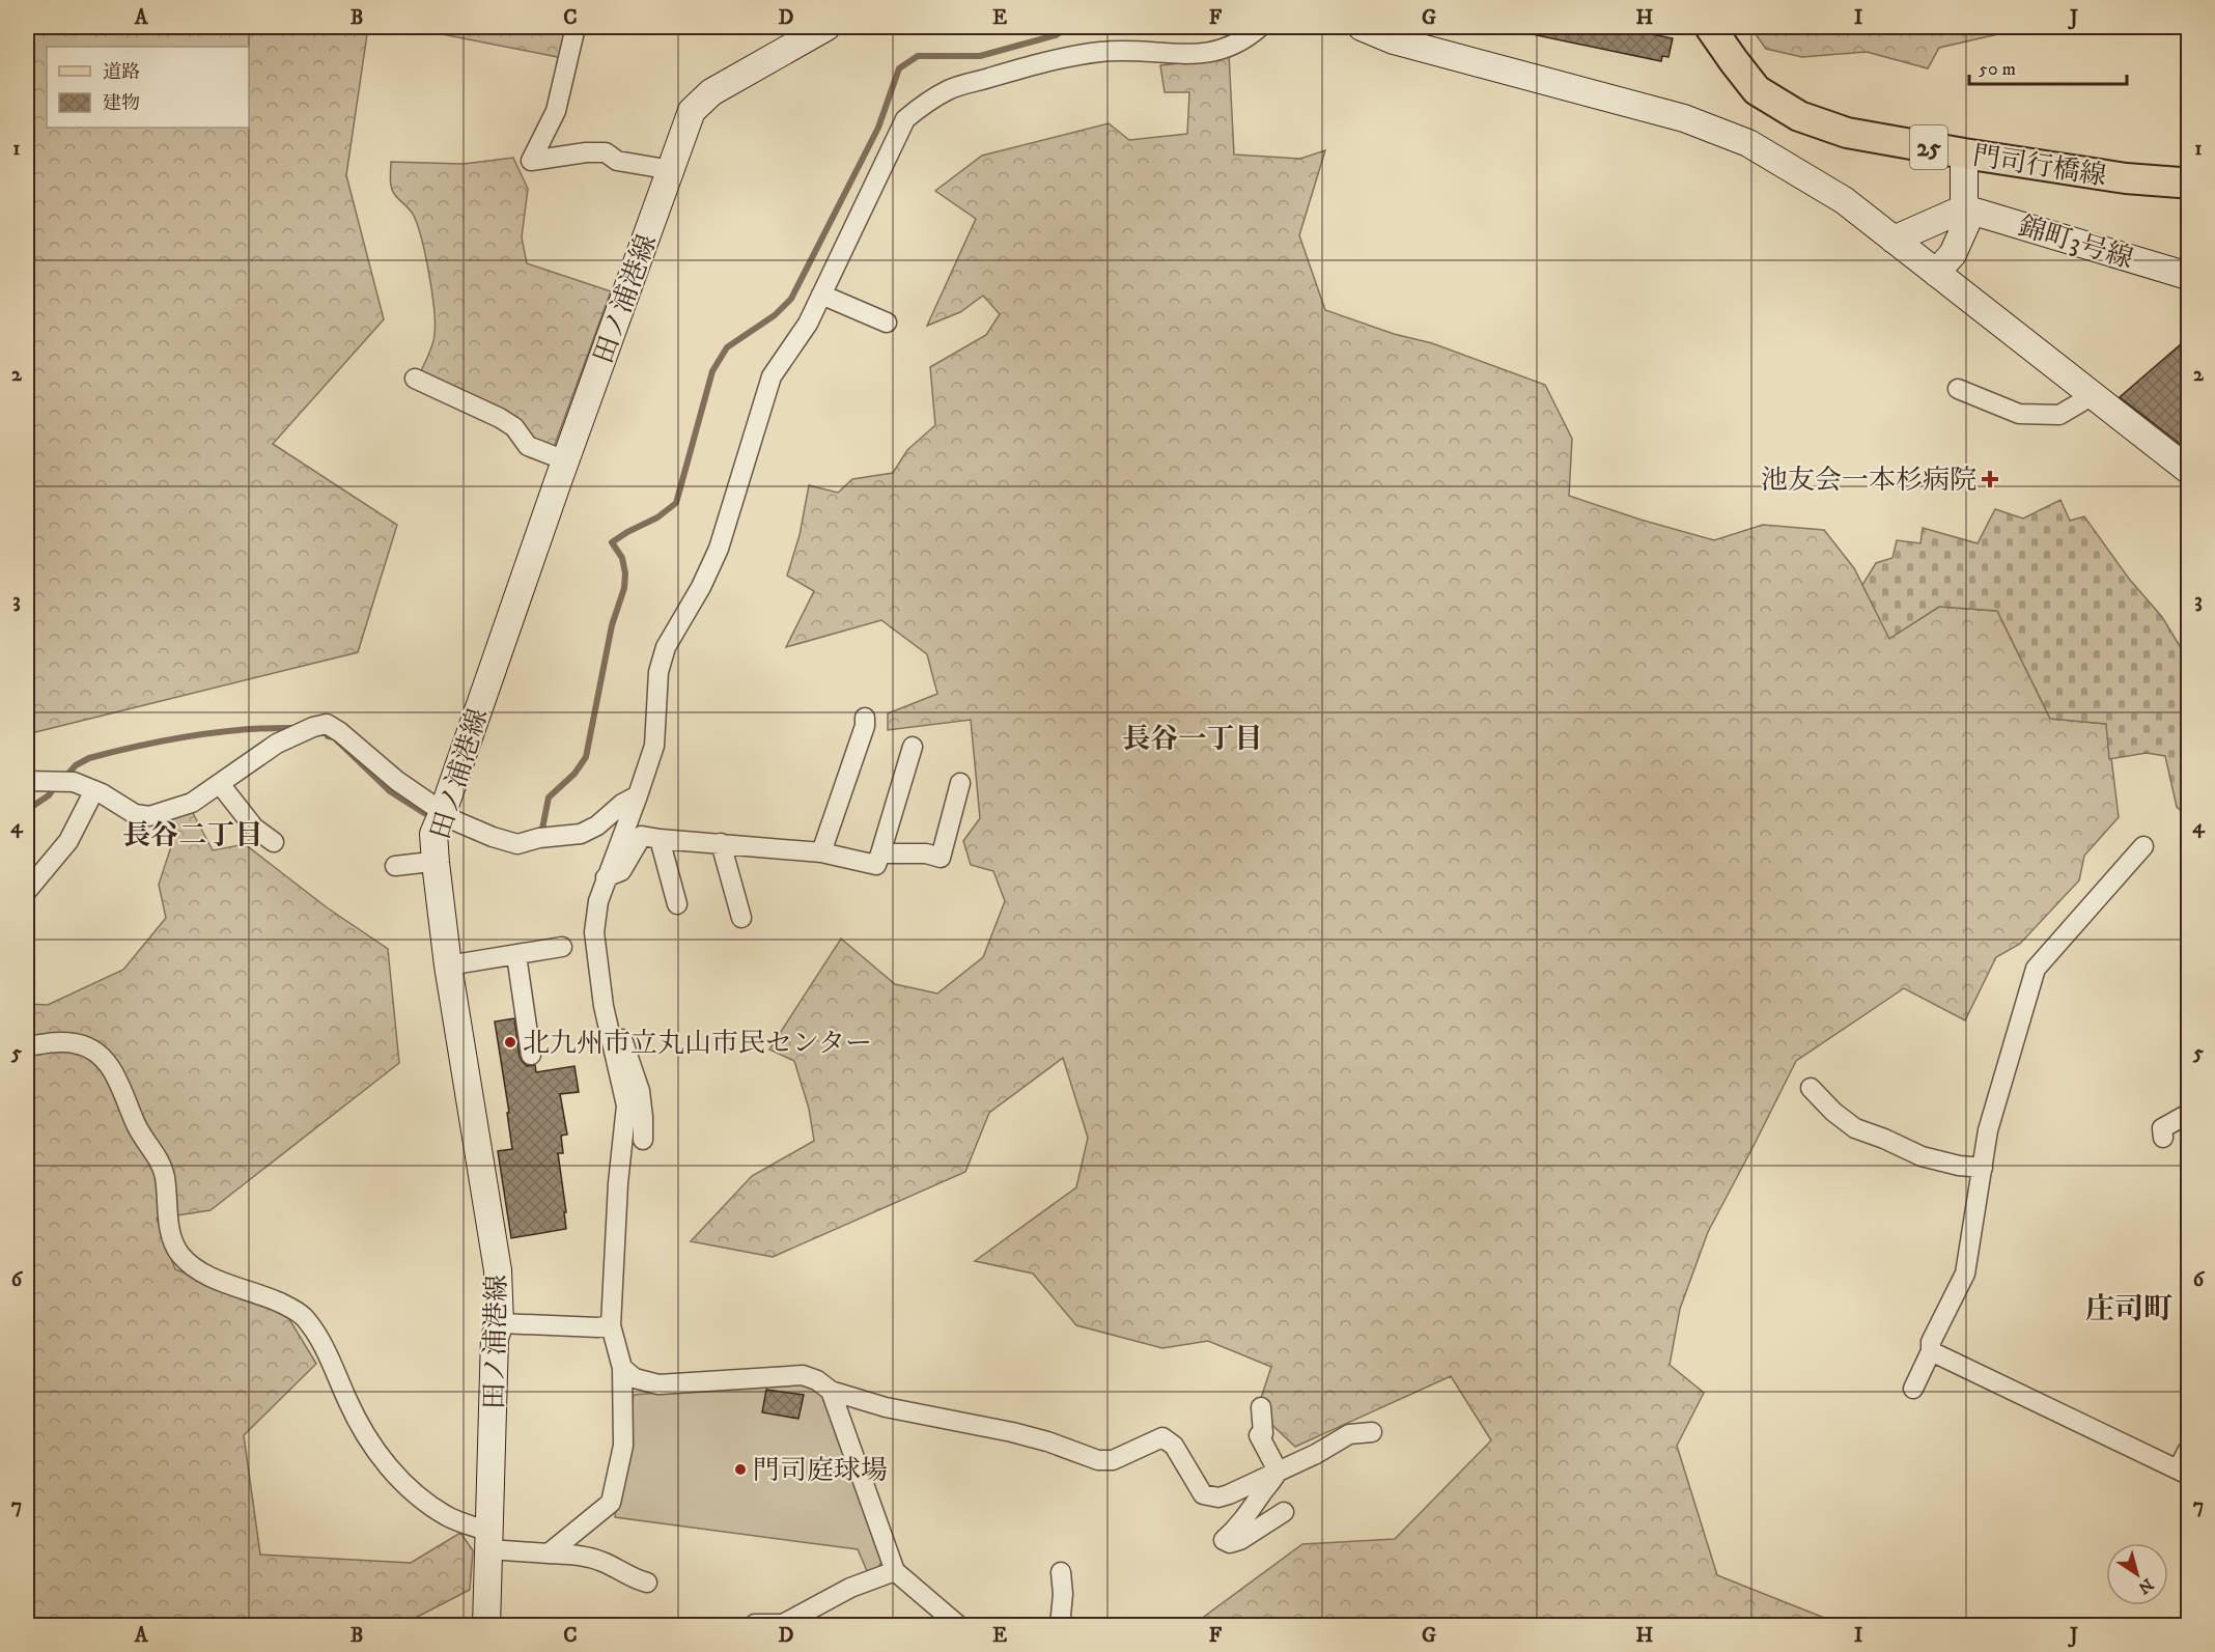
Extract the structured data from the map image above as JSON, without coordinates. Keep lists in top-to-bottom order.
{
  "streets": {
    "main road": [
      "25",
      "門司行橋線",
      "錦町3号線",
      "田ノ浦港線"
    ]
  },
  "districts": ["長谷一丁目", "長谷二丁目", "庄司町"],
  "places": {
    "health": ["池友会一本杉病院"],
    "other": ["北九州市立丸山市民センター", "門司庭球場"]
  },
  "legend": ["道路", "建物"],
  "scale_bar": "50 m",
  "north": "bottom right",
  "grid": {
    "columns": [
      "A",
      "B",
      "C",
      "D",
      "E",
      "F",
      "G",
      "H",
      "I",
      "J"
    ],
    "rows": [
      "1",
      "2",
      "3",
      "4",
      "5",
      "6",
      "7"
    ]
  }
}
